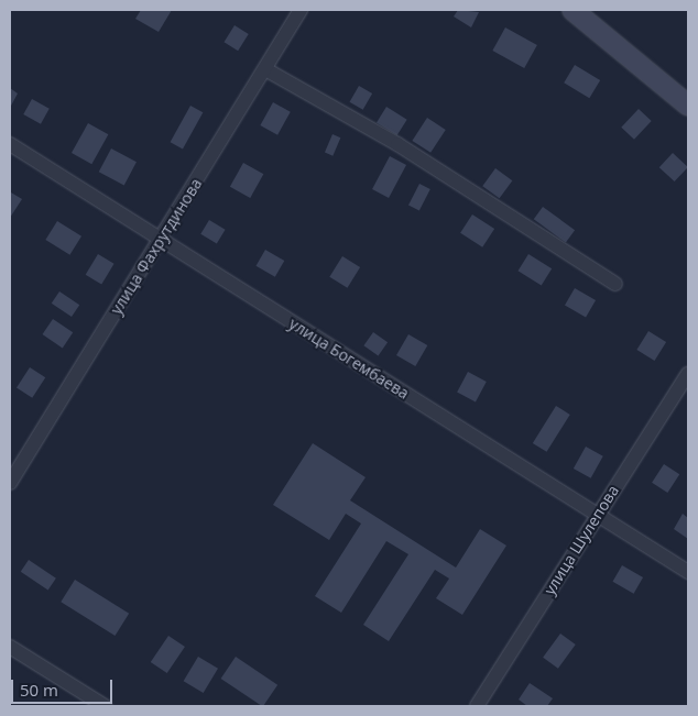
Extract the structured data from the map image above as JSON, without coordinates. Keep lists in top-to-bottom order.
{
  "streets": {
    "street": ["улица Фахрутдинова", "улица Богембаева", "улица Шулепова"]
  },
  "crossings": [
    ["улица Фахрутдинова", "улица Богембаева"],
    ["улица Богембаева", "улица Шулепова"]
  ],
  "scale_bar": "50 m"
}
